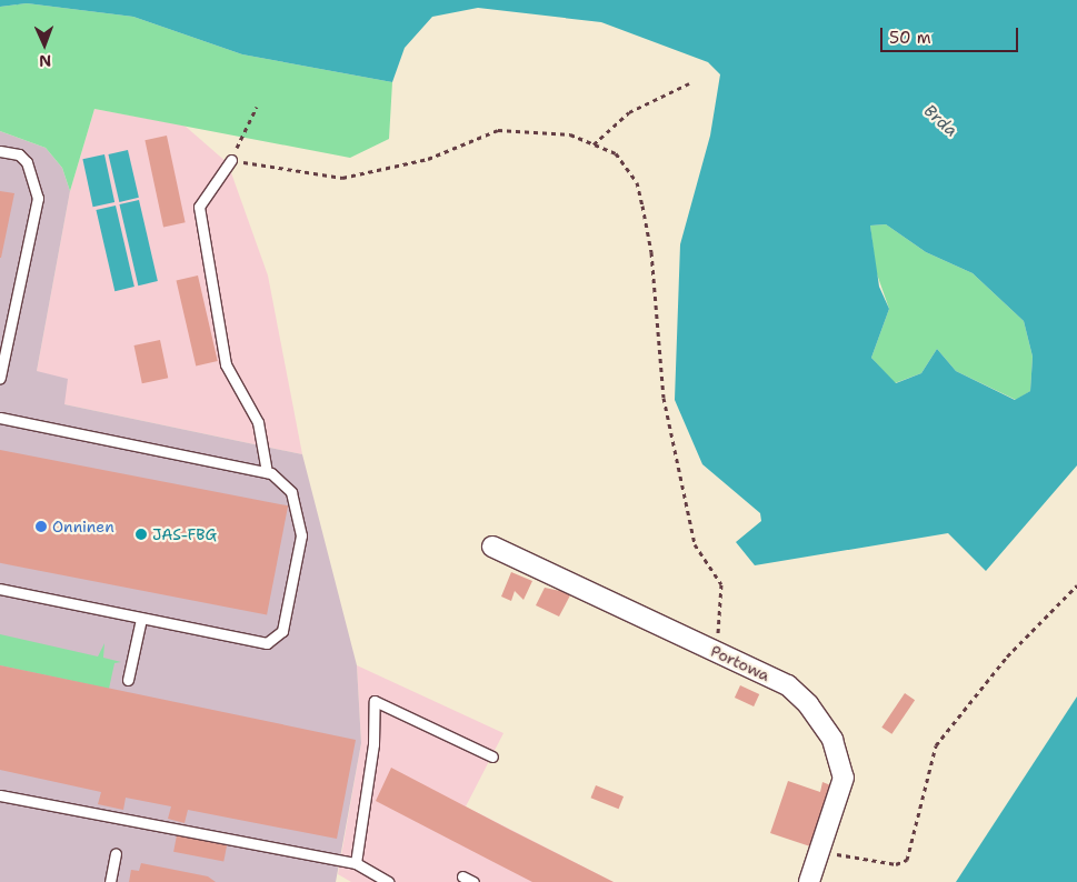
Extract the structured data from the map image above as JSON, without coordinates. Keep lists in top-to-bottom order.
{
  "streets": {
    "street": ["Portowa"]
  },
  "water": ["Brda"],
  "places": ["Onninen", "JAS-FBG"],
  "scale_bar": "50 m",
  "north": "bottom"
}
